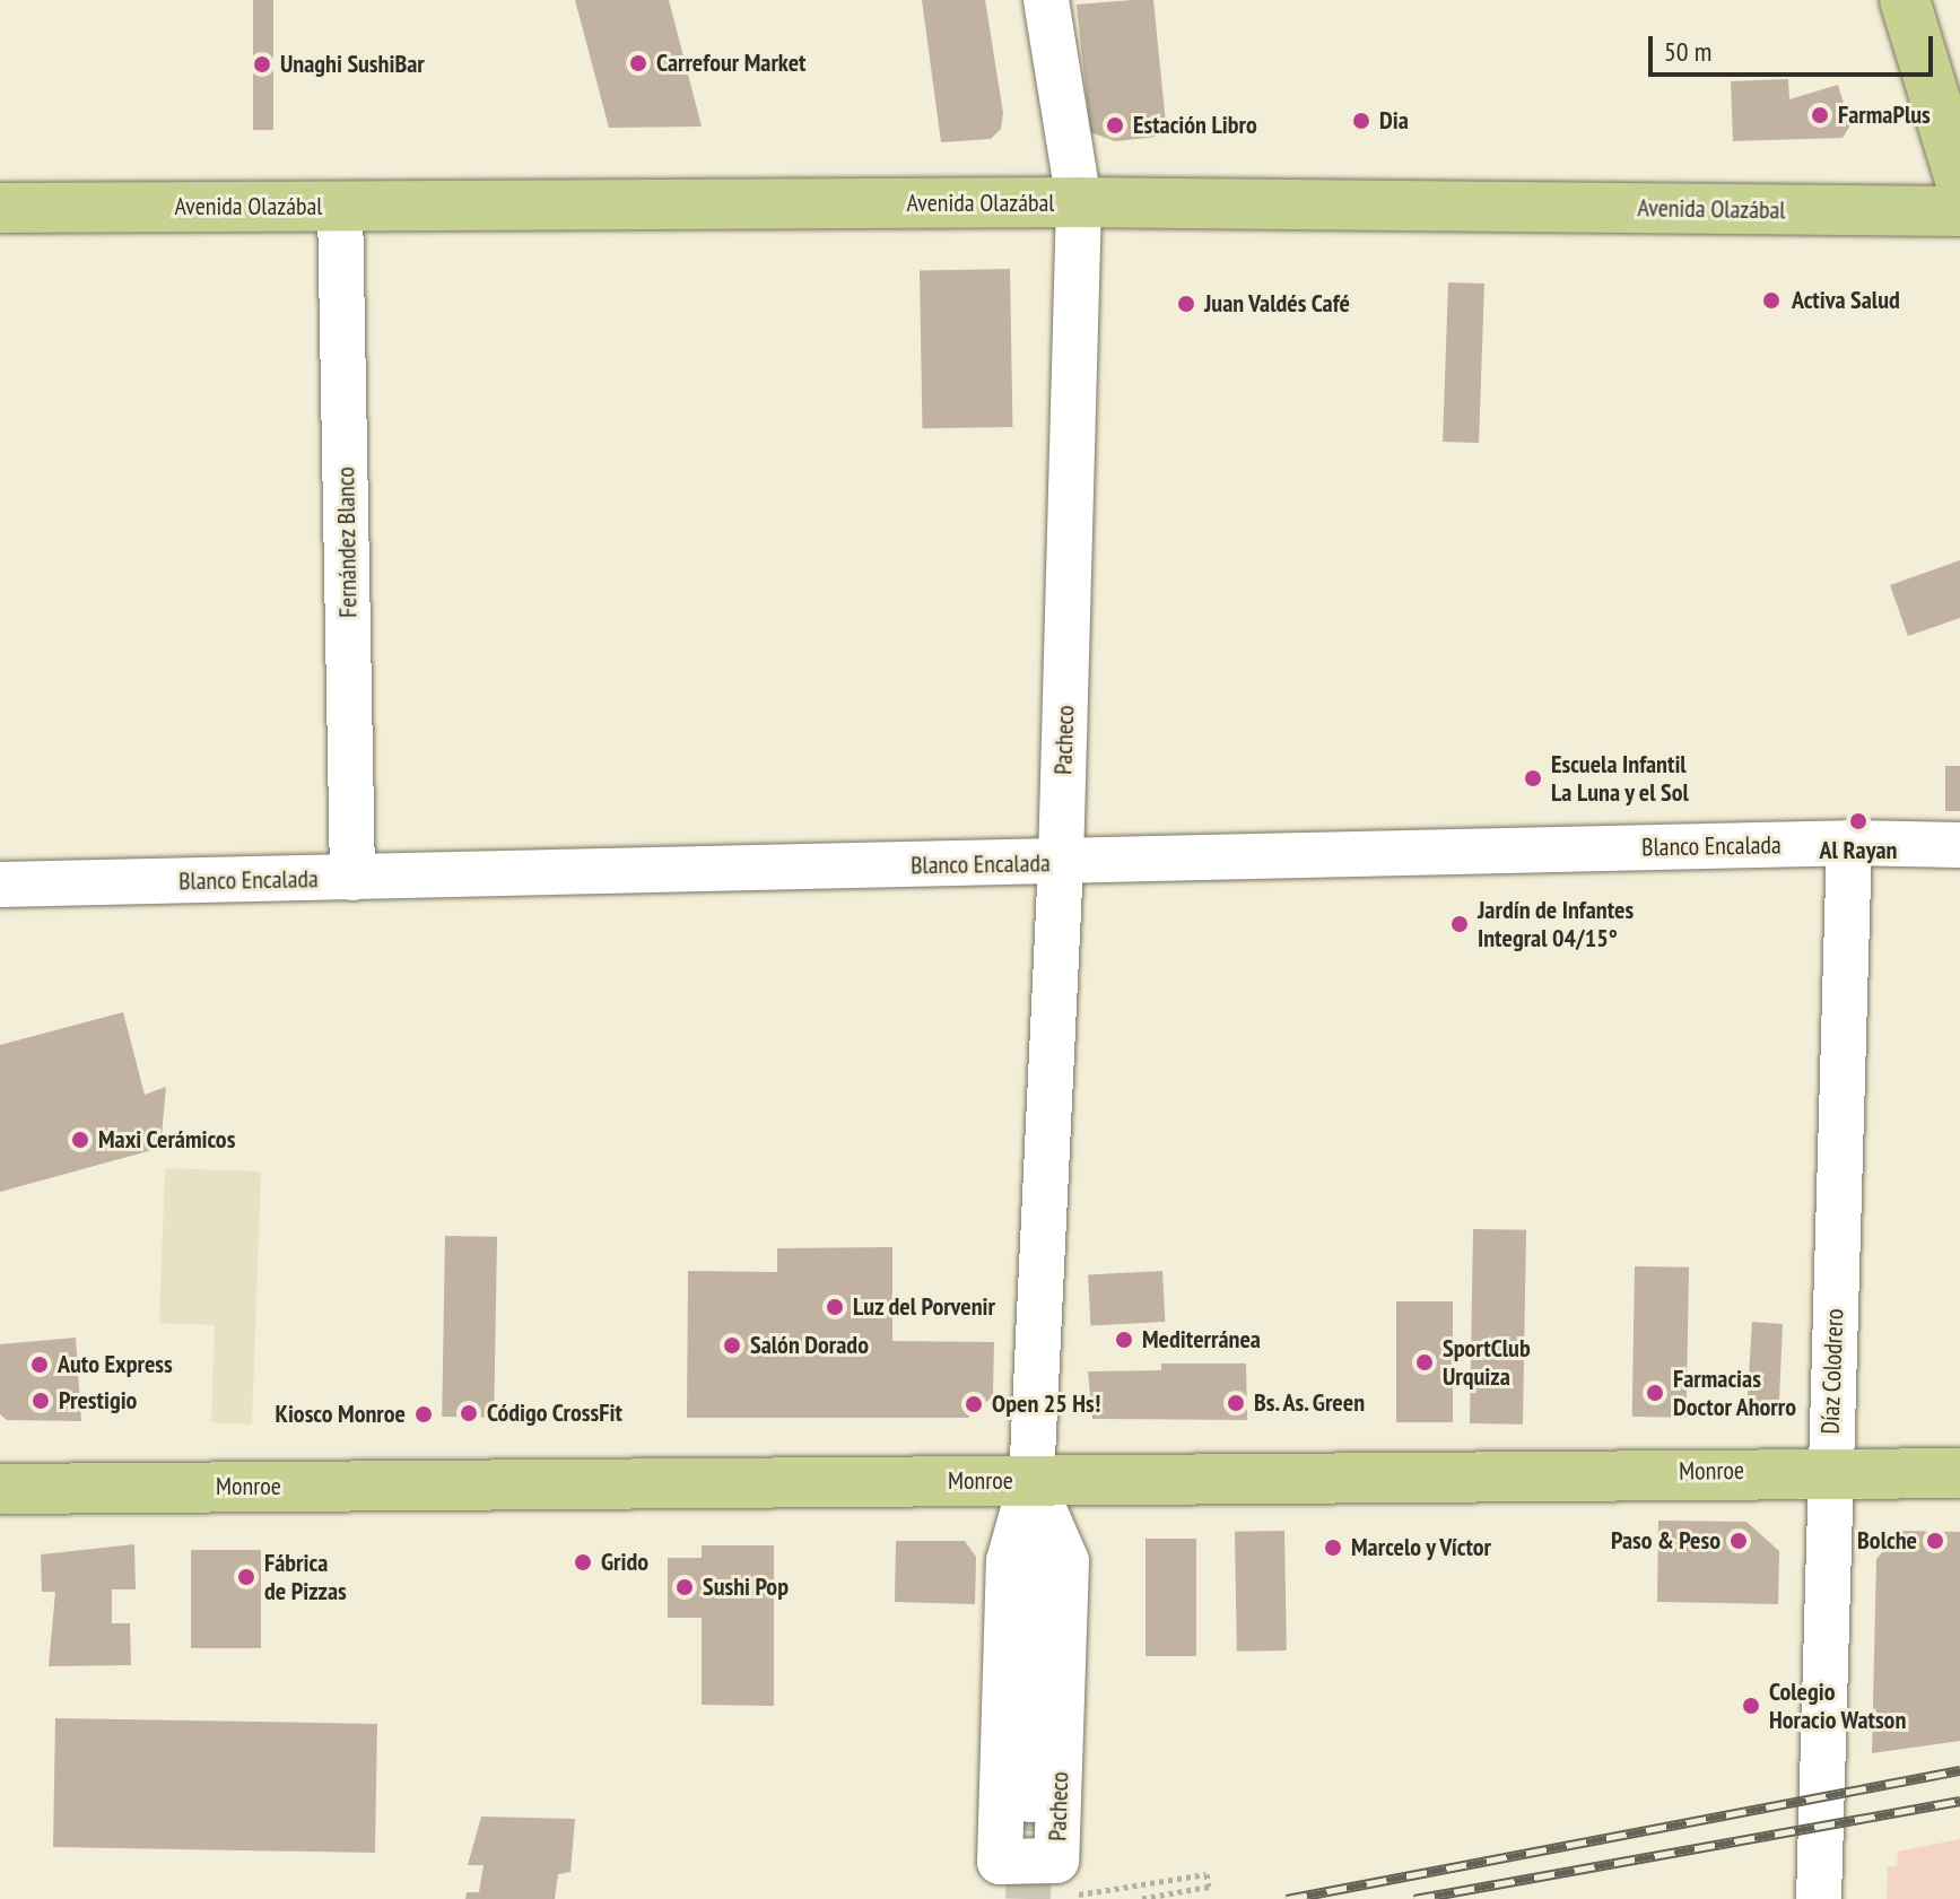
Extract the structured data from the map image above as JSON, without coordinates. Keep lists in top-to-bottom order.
{
  "streets": {
    "main road": ["Avenida Olazábal", "Monroe"],
    "street": [
      "Fernández Blanco",
      "Pacheco",
      "Blanco Encalada",
      "Díaz Colodrero"
    ]
  },
  "crossings": [
    ["Avenida Olazábal", "Fernández Blanco"],
    ["Avenida Olazábal", "Pacheco"],
    ["Fernández Blanco", "Blanco Encalada"],
    ["Pacheco", "Blanco Encalada"],
    ["Pacheco", "Monroe"],
    ["Blanco Encalada", "Díaz Colodrero"],
    ["Díaz Colodrero", "Monroe"]
  ],
  "places": [
    "Carrefour Market",
    "Unaghi SushiBar",
    "FarmaPlus",
    "Dia",
    "Estación Libro",
    "Activa Salud",
    "Juan Valdés Café",
    "Escuela Infantil La Luna y el Sol",
    "Al Rayan",
    "Jardín de Infantes Integral 04/15°",
    "Maxi Cerámicos",
    "Luz del Porvenir",
    "Mediterránea",
    "Salón Dorado",
    "SportClub Urquiza",
    "Auto Express",
    "Farmacias Doctor Ahorro",
    "Prestigio",
    "Bs. As. Green",
    "Open 25 Hs!",
    "Código CrossFit",
    "Kiosco Monroe",
    "Paso & Peso",
    "Bolche",
    "Marcelo y Víctor",
    "Grido",
    "Fábrica de Pizzas",
    "Sushi Pop",
    "Colegio Horacio Watson"
  ],
  "scale_bar": "50 m"
}
